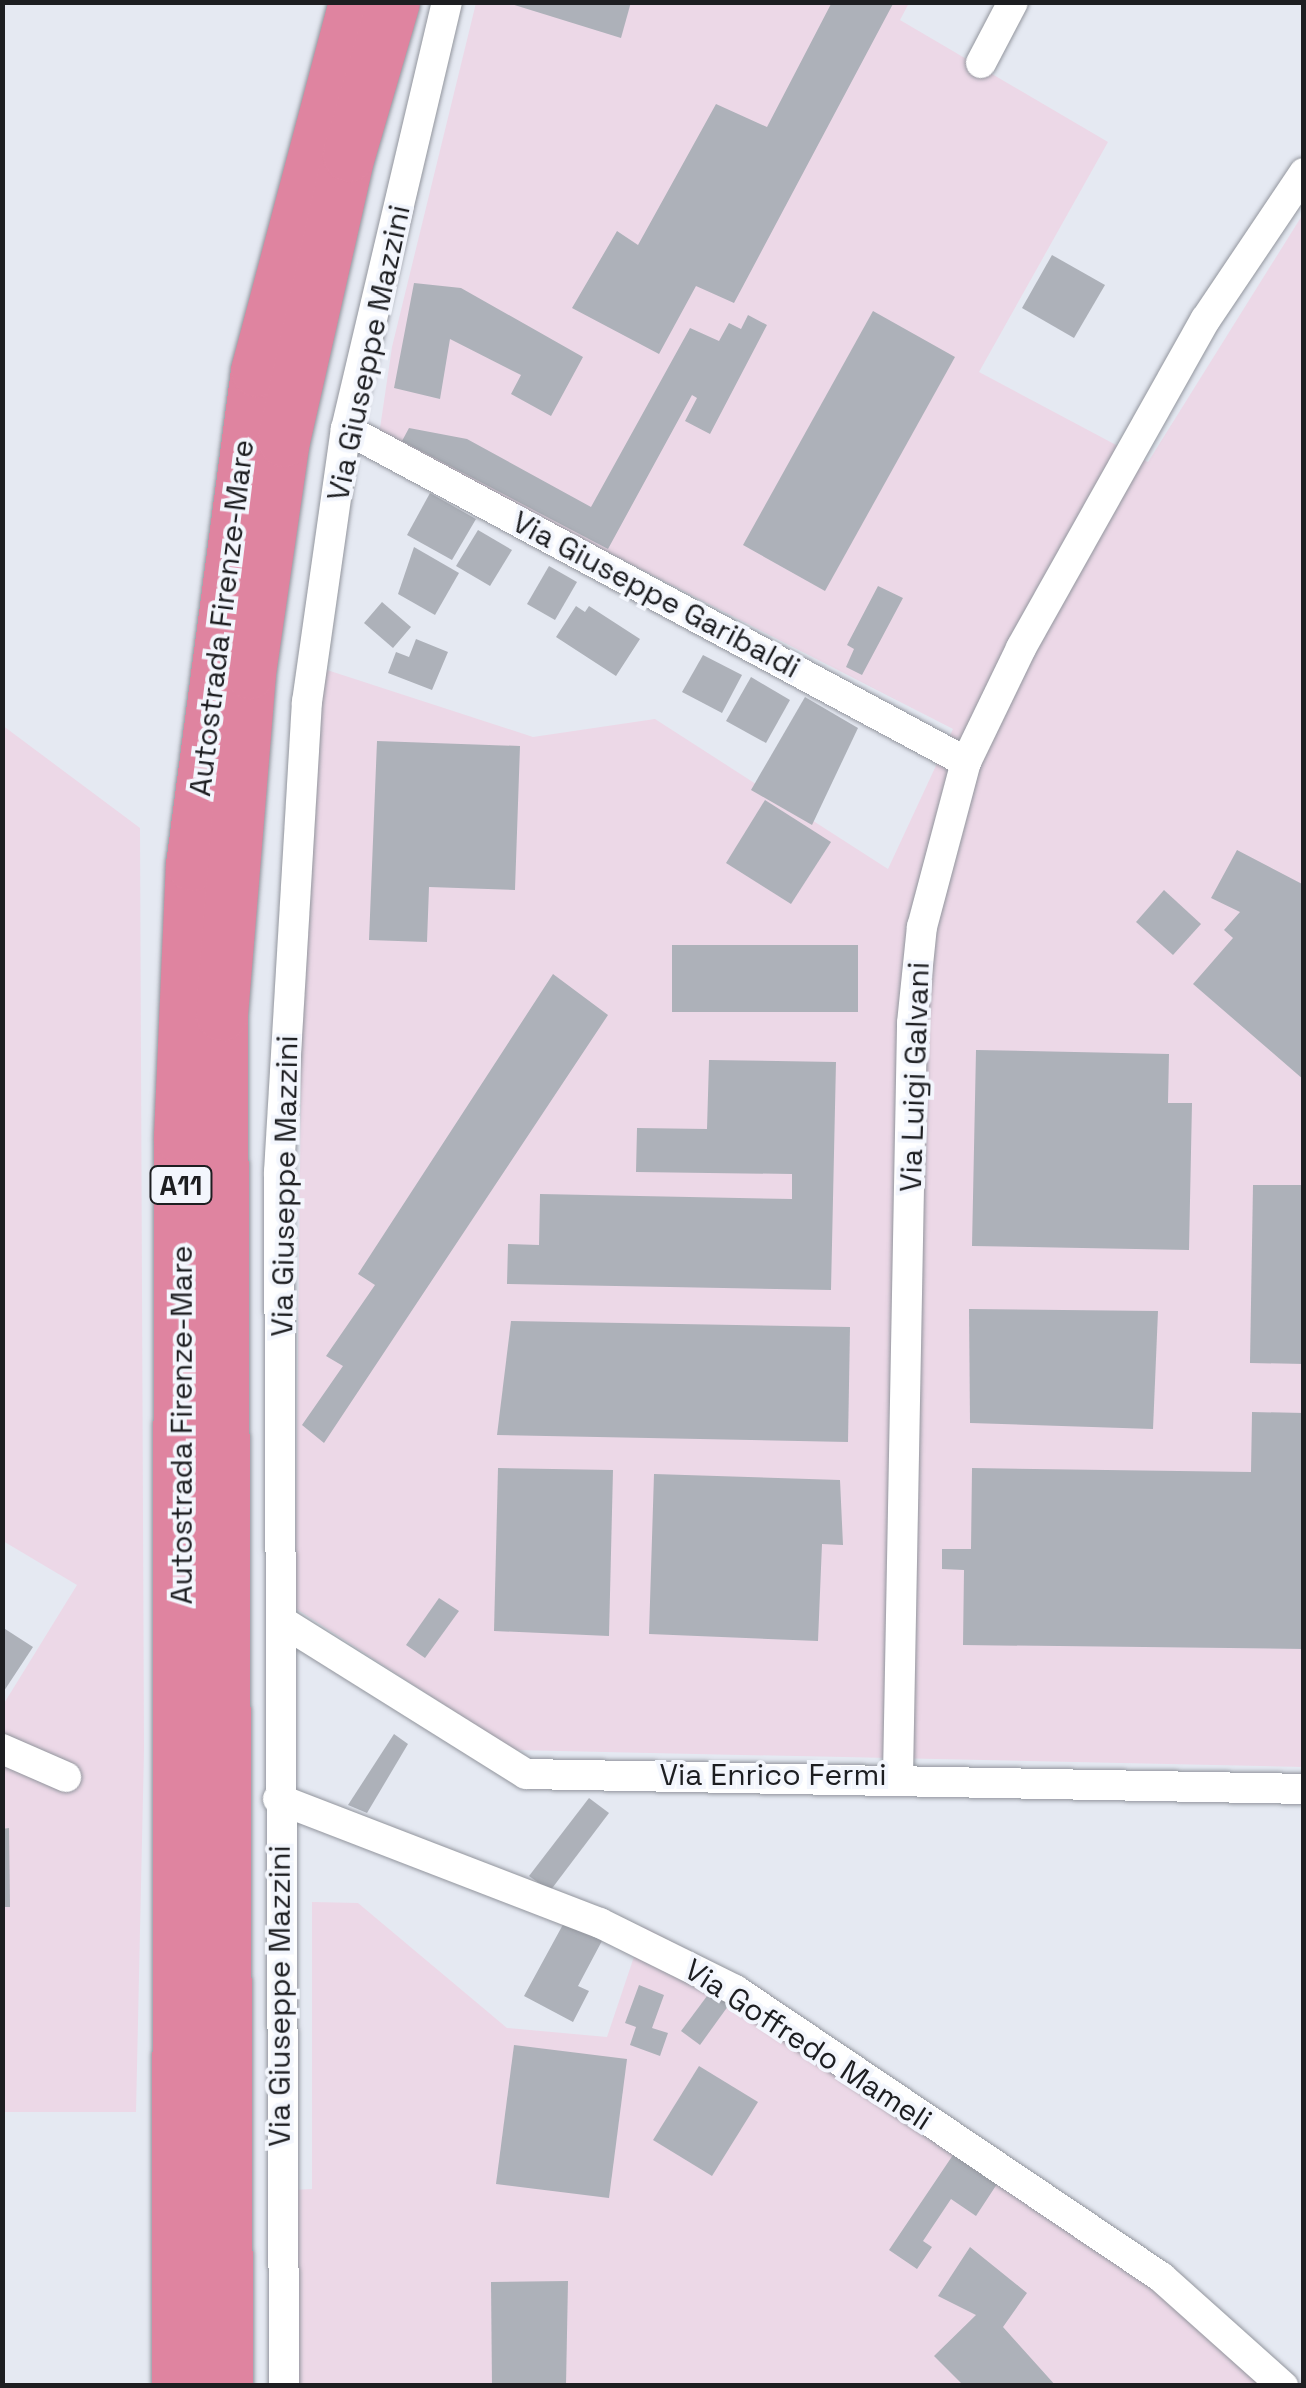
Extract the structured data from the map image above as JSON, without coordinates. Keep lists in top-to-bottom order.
{
  "streets": {
    "highway": ["Autostrada Firenze-Mare", "A11"],
    "street": [
      "Via Giuseppe Mazzini",
      "Via Giuseppe Garibaldi",
      "Via Luigi Galvani",
      "Via Enrico Fermi",
      "Via Goffredo Mameli"
    ]
  },
  "crossings": [
    ["Via Giuseppe Mazzini", "Via Giuseppe Garibaldi"],
    ["Via Giuseppe Mazzini", "Via Enrico Fermi"],
    ["Via Giuseppe Mazzini", "Via Goffredo Mameli"],
    ["Via Giuseppe Garibaldi", "Via Luigi Galvani"],
    ["Via Luigi Galvani", "Via Enrico Fermi"]
  ]
}
